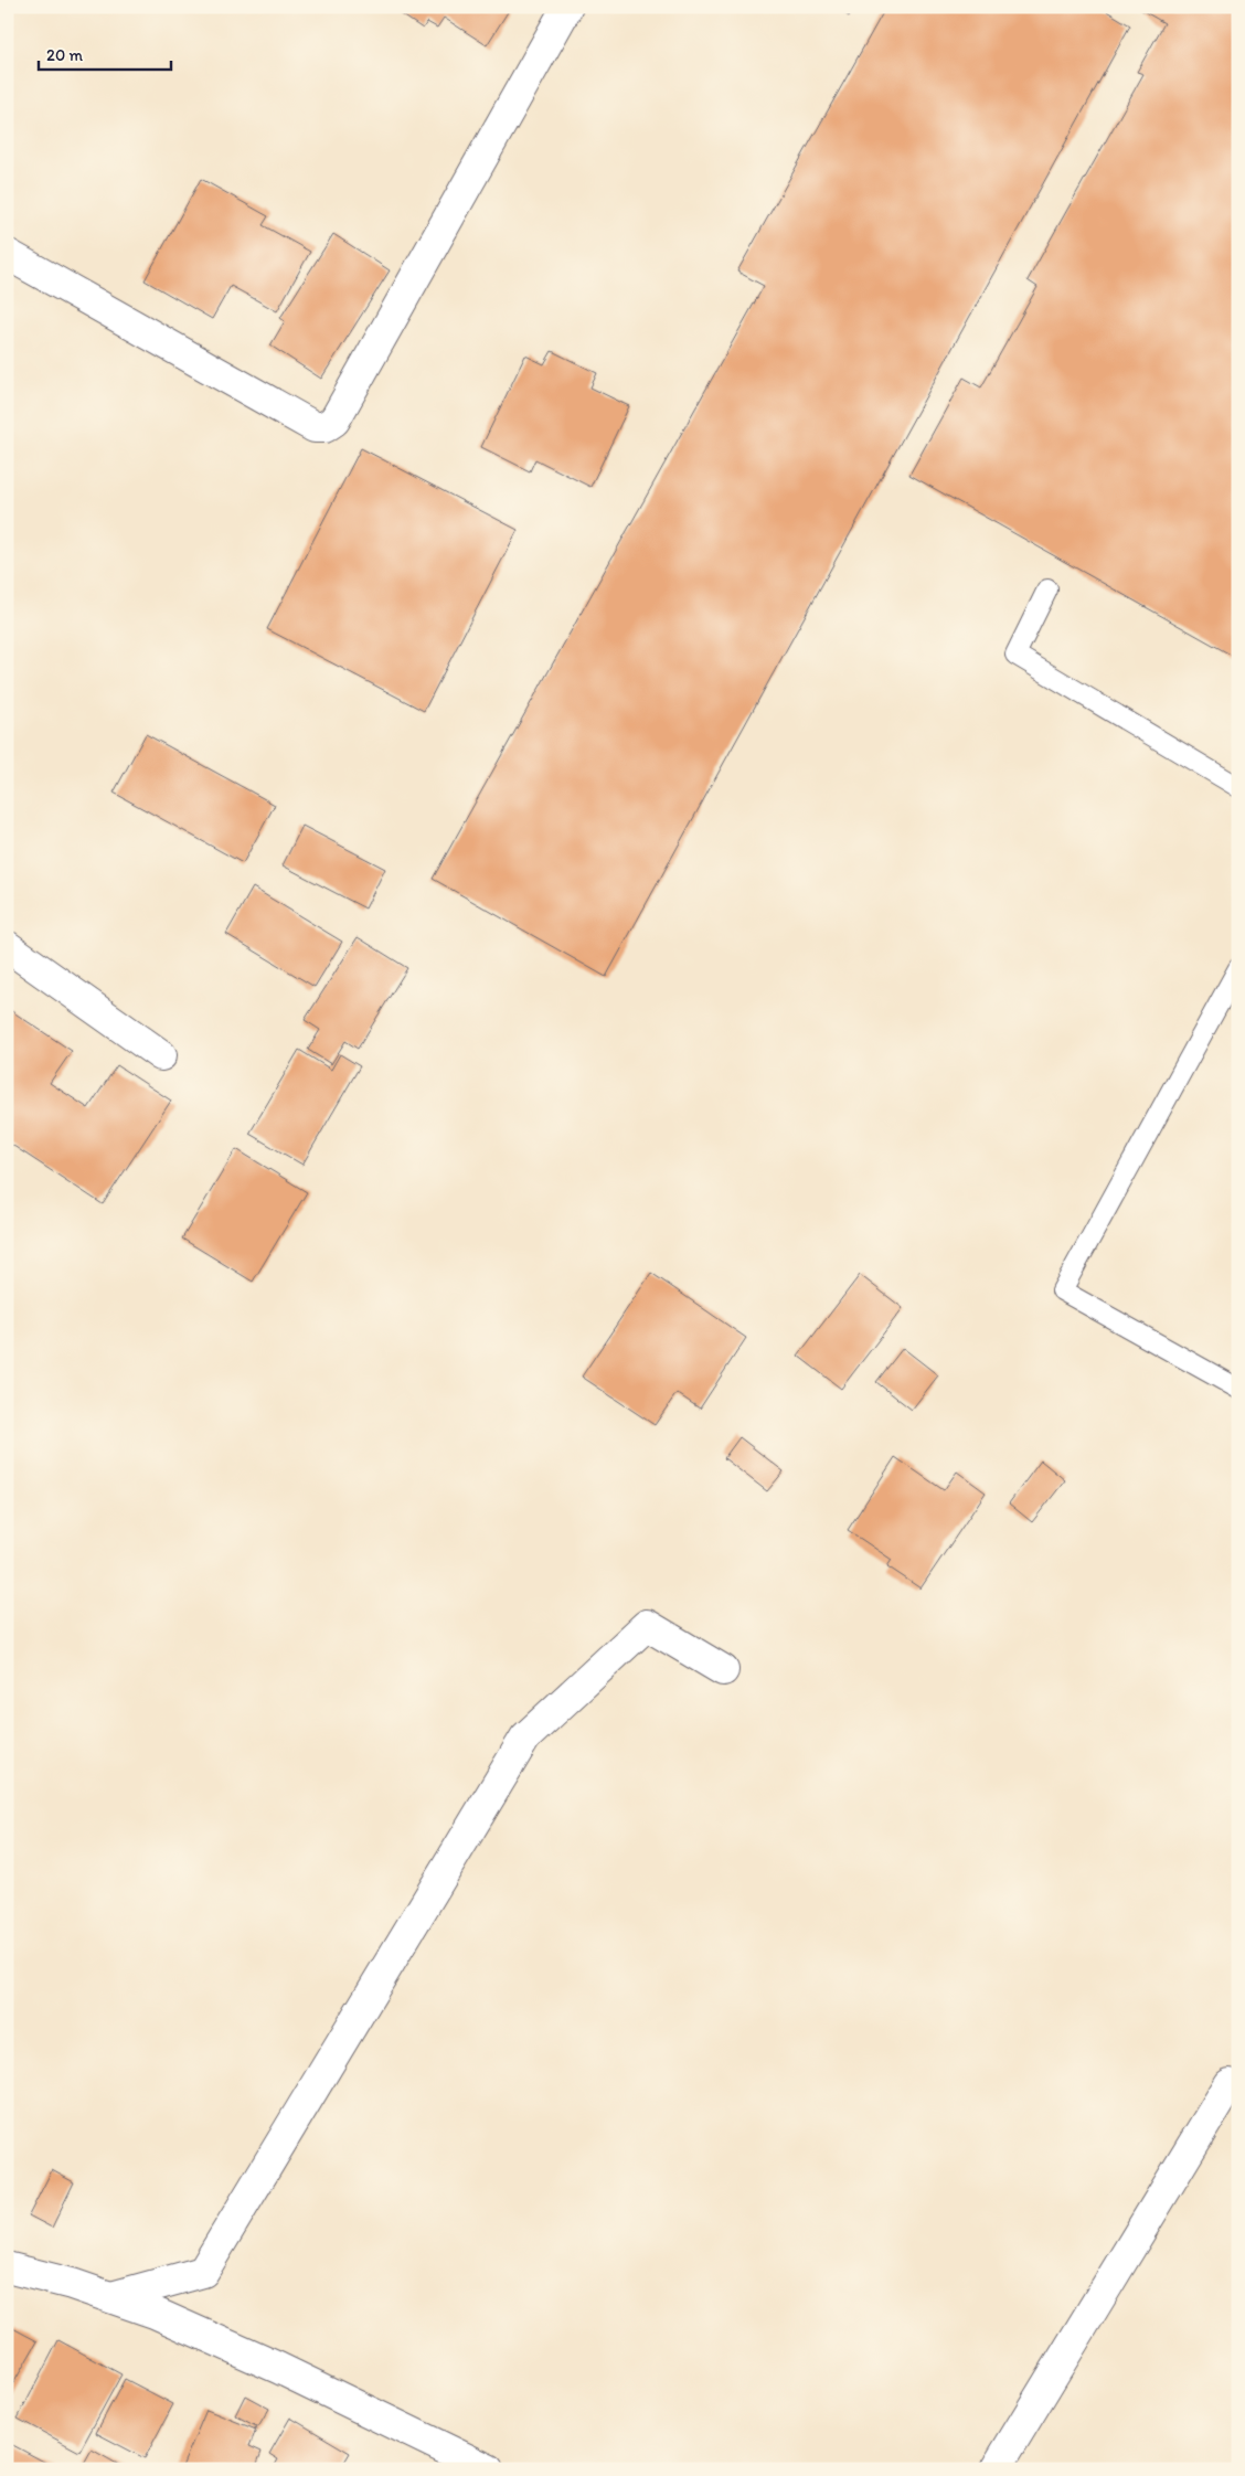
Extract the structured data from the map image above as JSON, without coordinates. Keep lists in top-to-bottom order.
{
  "scale_bar": "20 m"
}
